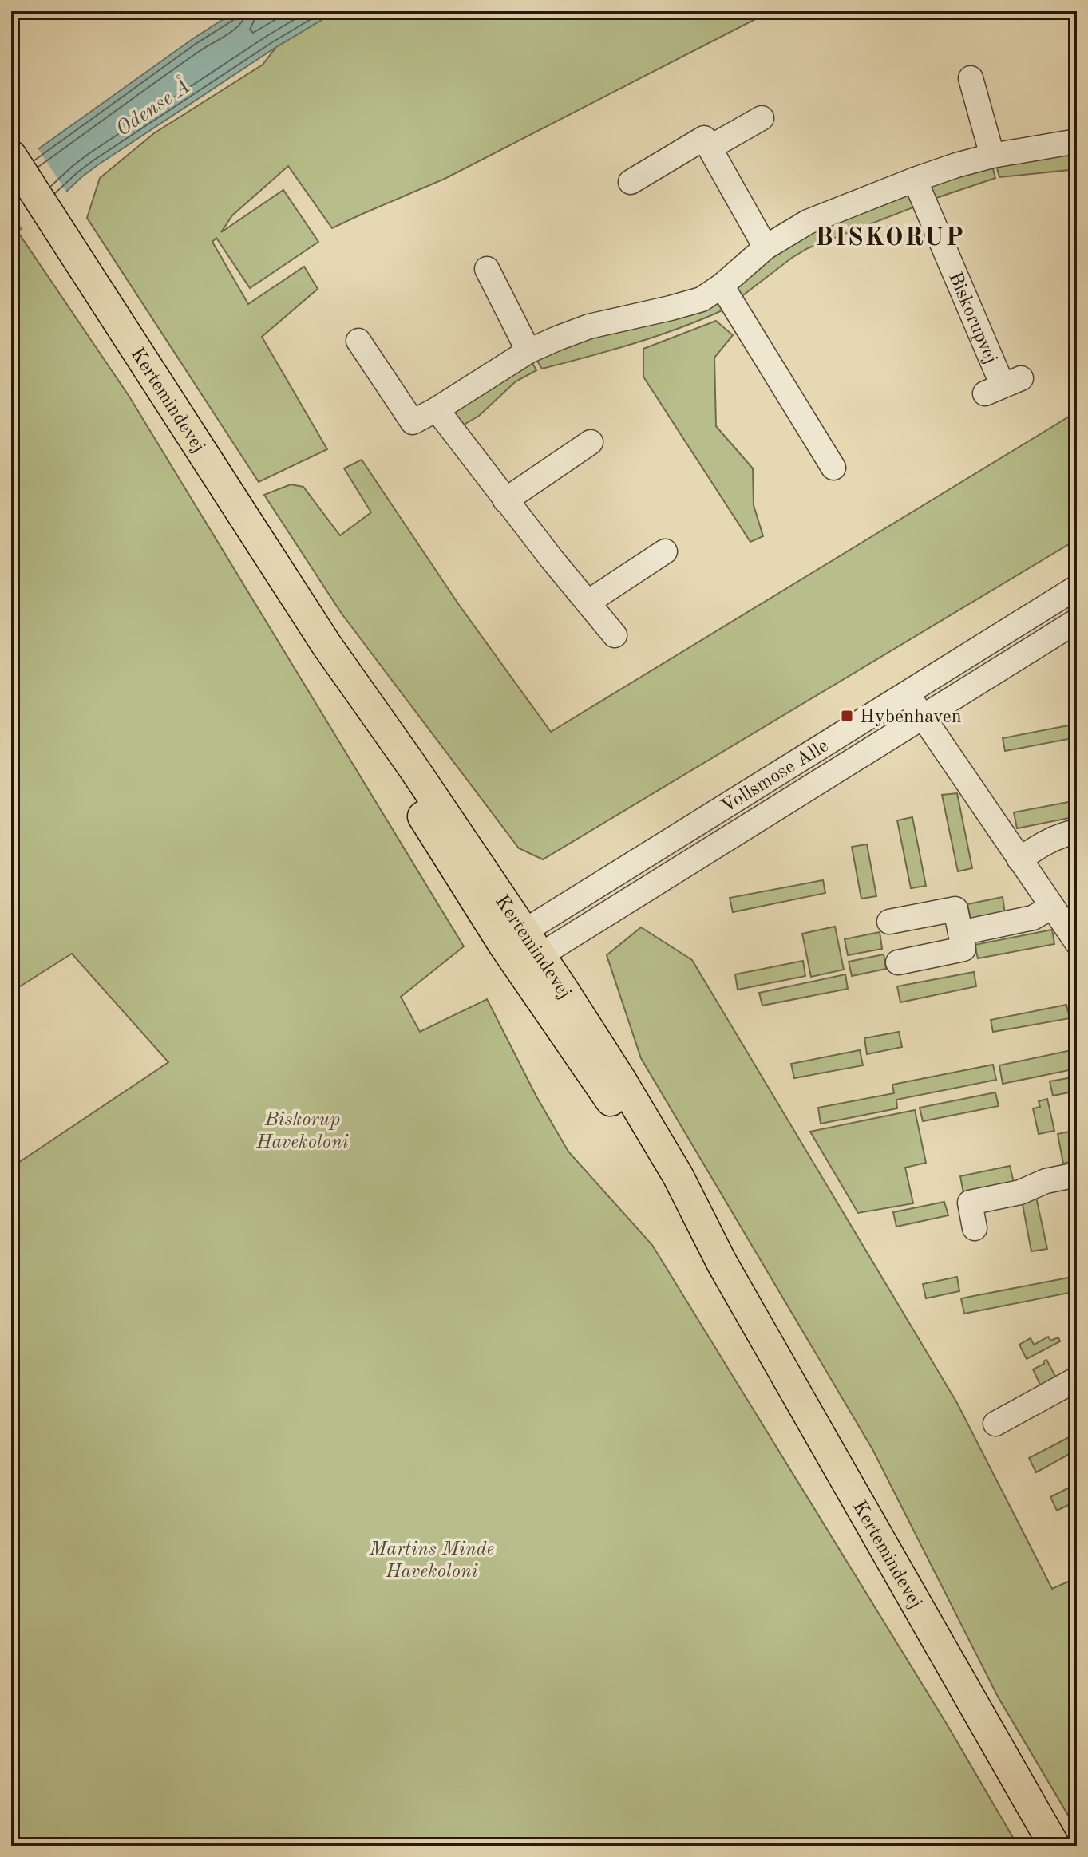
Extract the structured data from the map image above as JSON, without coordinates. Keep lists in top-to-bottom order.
{
  "streets": {
    "main road": ["Kertemindevej"],
    "street": ["Biskorupvej", "Vollsmose Alle"]
  },
  "crossings": [
    ["Kertemindevej", "Vollsmose Alle"]
  ],
  "districts": ["BISKORUP"],
  "water": ["Odense Å"],
  "parks": ["Biskorup Havekoloni", "Martins Minde Havekoloni"],
  "places": {
    "transit": ["Hybenhaven"]
  }
}
